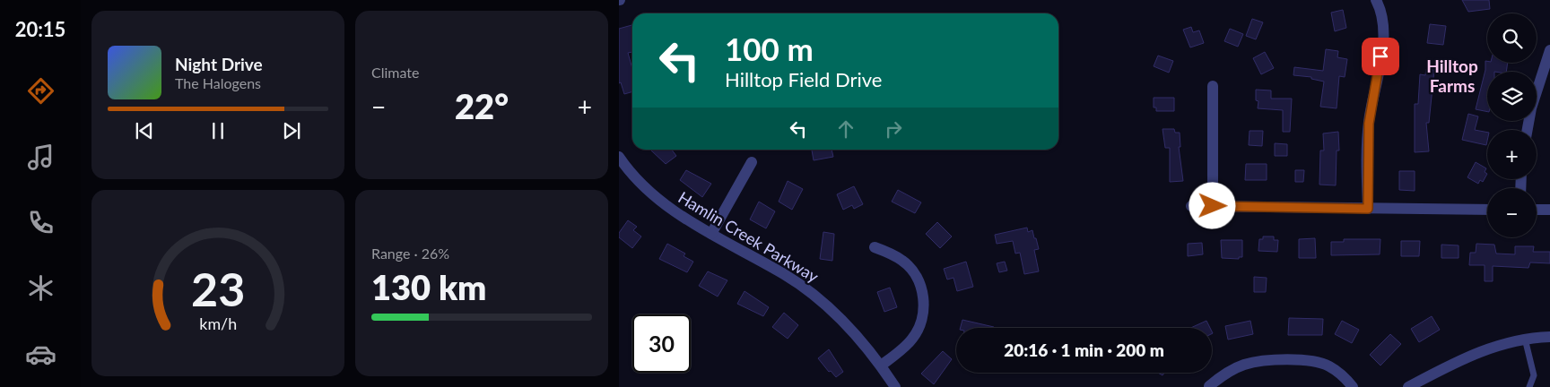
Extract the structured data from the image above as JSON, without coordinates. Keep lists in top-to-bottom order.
{
  "streets": {
    "street": ["Hamlin Creek Parkway"]
  },
  "districts": ["Hilltop Farms"],
  "page": {
    "tabs": "20:15",
    "tile": [
      "Climate",
      ["Range · 26%", "130 km"]
    ],
    "map_buttons": ["+", "−"],
    "turn": ["100 m", "Hilltop Field Drive"],
    "song": ["Night Drive", "The Halogens"],
    "heat": ["−", "22°", "+"],
    "limit": "30",
    "trip": "20:16 · 1 min · 200 m",
    "gauge": ["23", "km/h"]
  }
}
